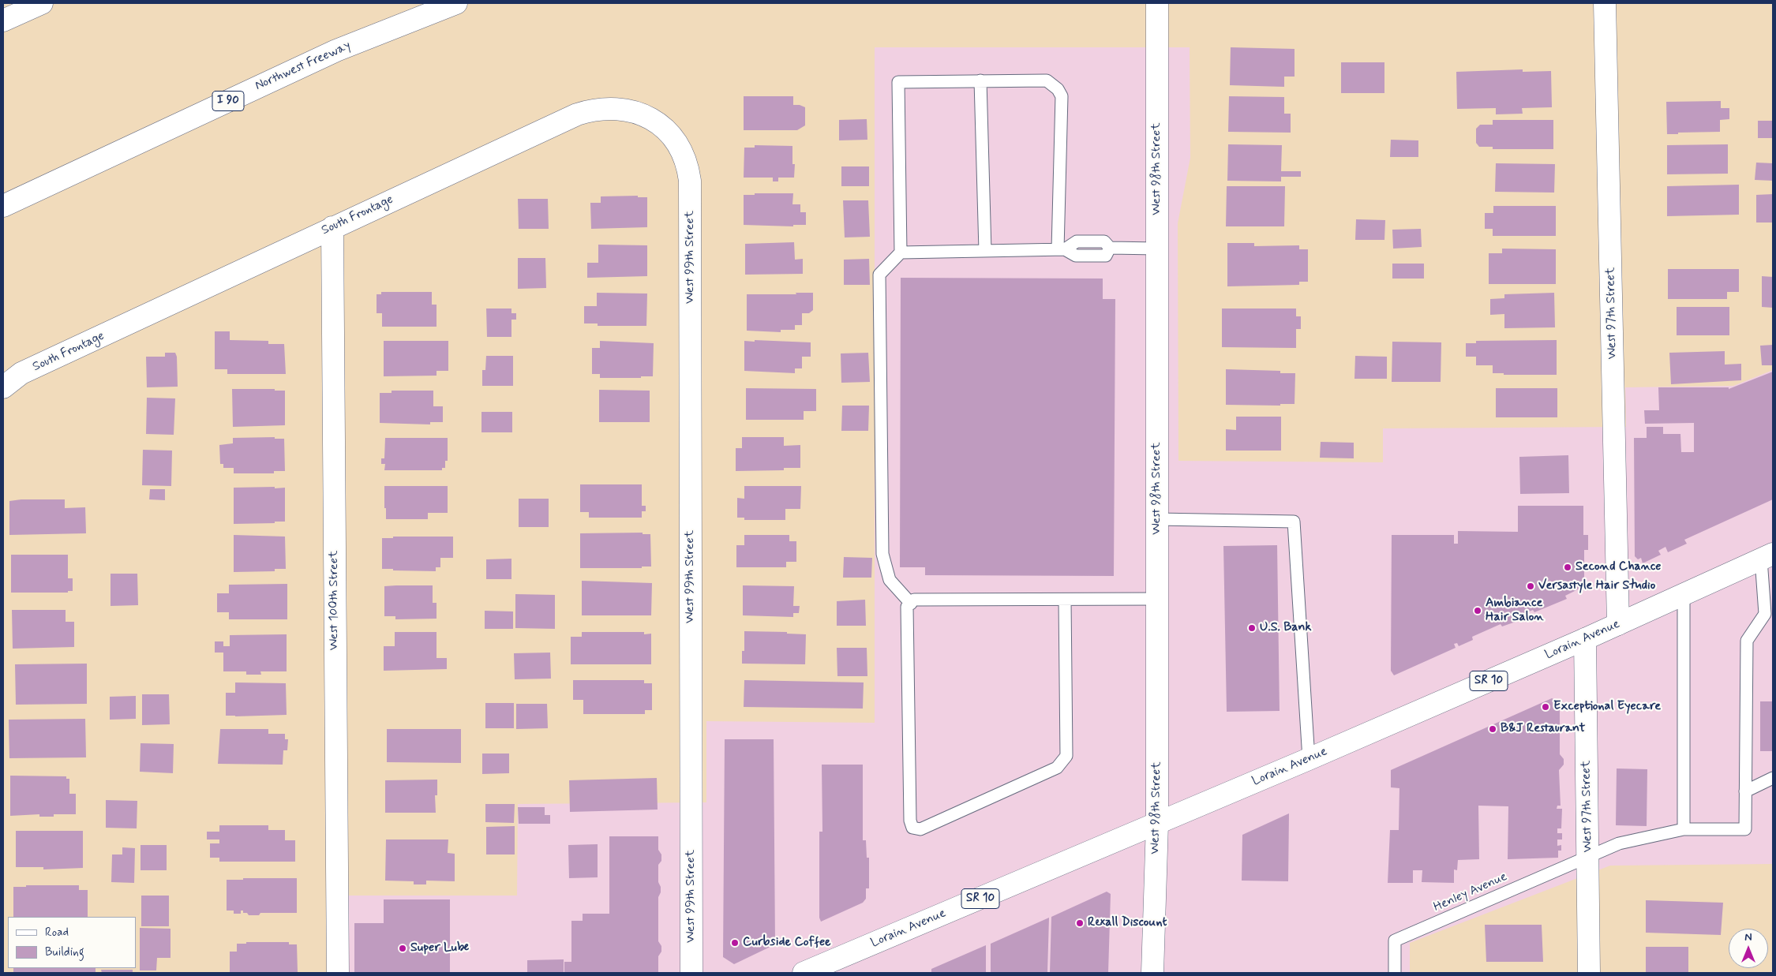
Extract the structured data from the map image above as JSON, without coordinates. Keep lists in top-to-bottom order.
{
  "streets": {
    "main road": [
      "Northwest Freeway",
      "I 90",
      "West 98th Street",
      "South Frontage",
      "West 99th Street",
      "West 97th Street",
      "West 100th Street",
      "Lorain Avenue",
      "SR 10"
    ],
    "lane": ["Henley Avenue"]
  },
  "crossings": [
    ["West 98th Street", "Lorain Avenue"],
    ["South Frontage", "West 99th Street"],
    ["South Frontage", "West 100th Street"],
    ["West 97th Street", "Lorain Avenue"],
    ["West 97th Street", "Henley Avenue"]
  ],
  "places": [
    "Second Chance",
    "Versastyle Hair Studio",
    "Ambiance Hair Salon",
    "U.S. Bank",
    "Exceptional Eyecare",
    "B&J Restaurant",
    "Rexall Discount",
    "Curbside Coffee",
    "Super Lube"
  ],
  "legend": ["Road", "Building"],
  "north": "top"
}
